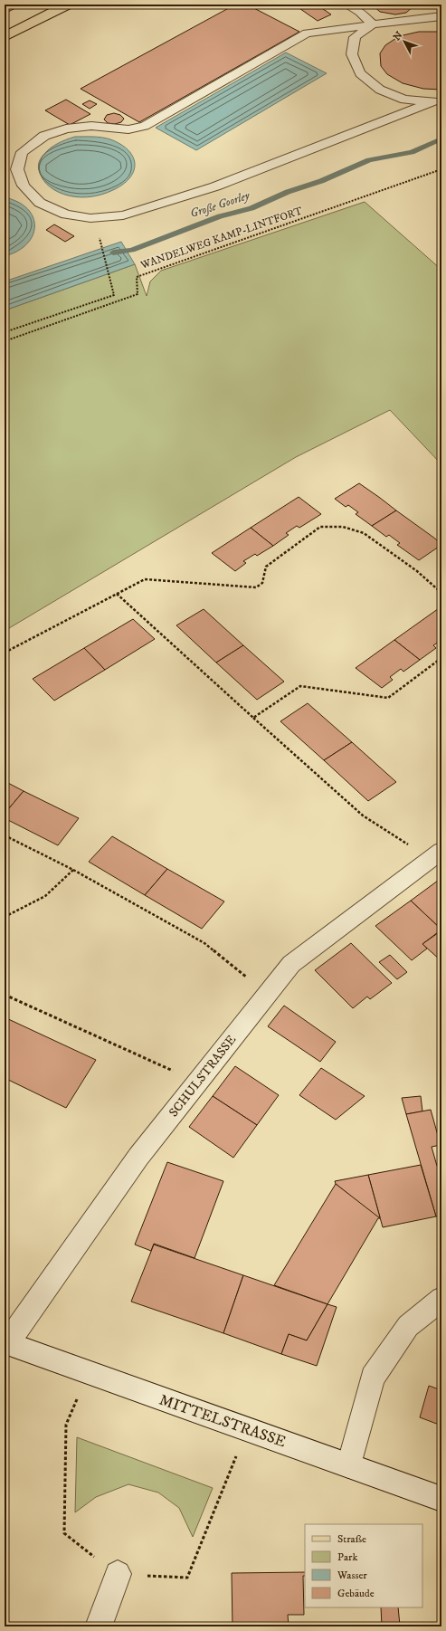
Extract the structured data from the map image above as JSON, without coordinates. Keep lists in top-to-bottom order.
{
  "streets": {
    "street": ["SCHULSTRASSE", "MITTELSTRASSE"],
    "path": ["WANDELWEG KAMP-LINTFORT"]
  },
  "crossings": [
    ["SCHULSTRASSE", "MITTELSTRASSE"]
  ],
  "water": ["Große Goorley"],
  "legend": [
    "Straße",
    "Park",
    "Wasser",
    "Gebäude"
  ],
  "north": "top left"
}
